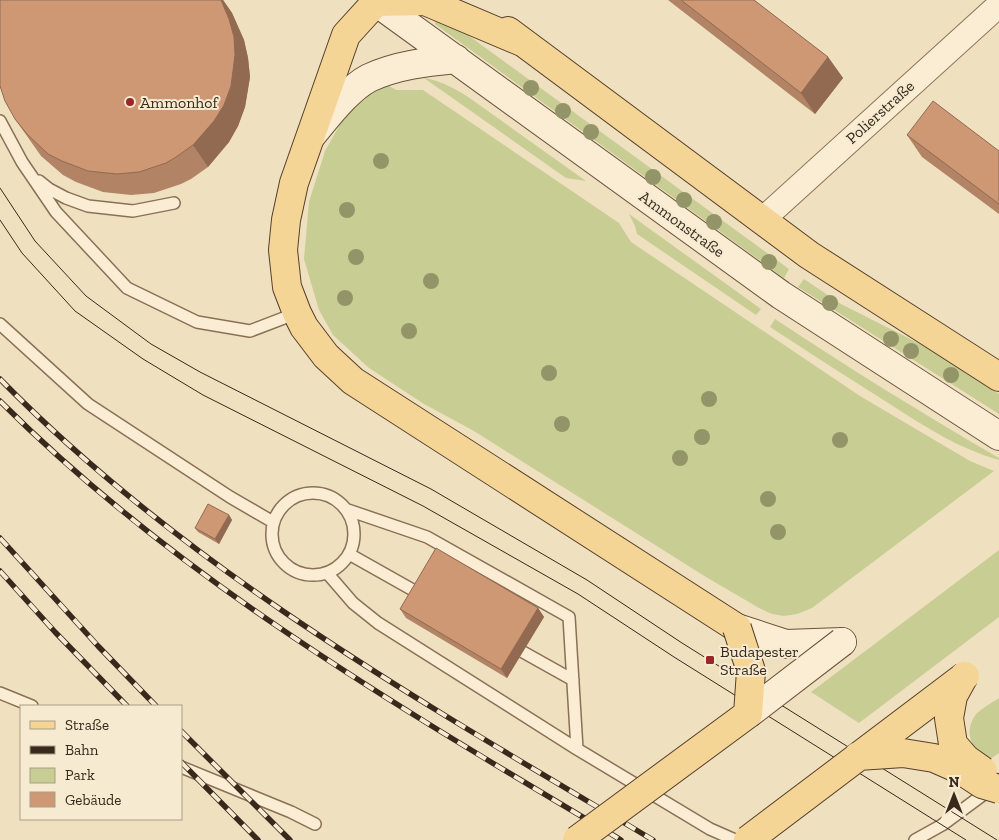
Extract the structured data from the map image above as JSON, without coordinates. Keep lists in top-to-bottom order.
{
  "streets": {
    "main road": ["Ammonstraße"],
    "street": ["Polierstraße"]
  },
  "places": {
    "other": ["Ammonhof"],
    "transit": ["Budapester Straße"]
  },
  "legend": [
    "Straße",
    "Bahn",
    "Park",
    "Gebäude"
  ],
  "north": "top"
}
